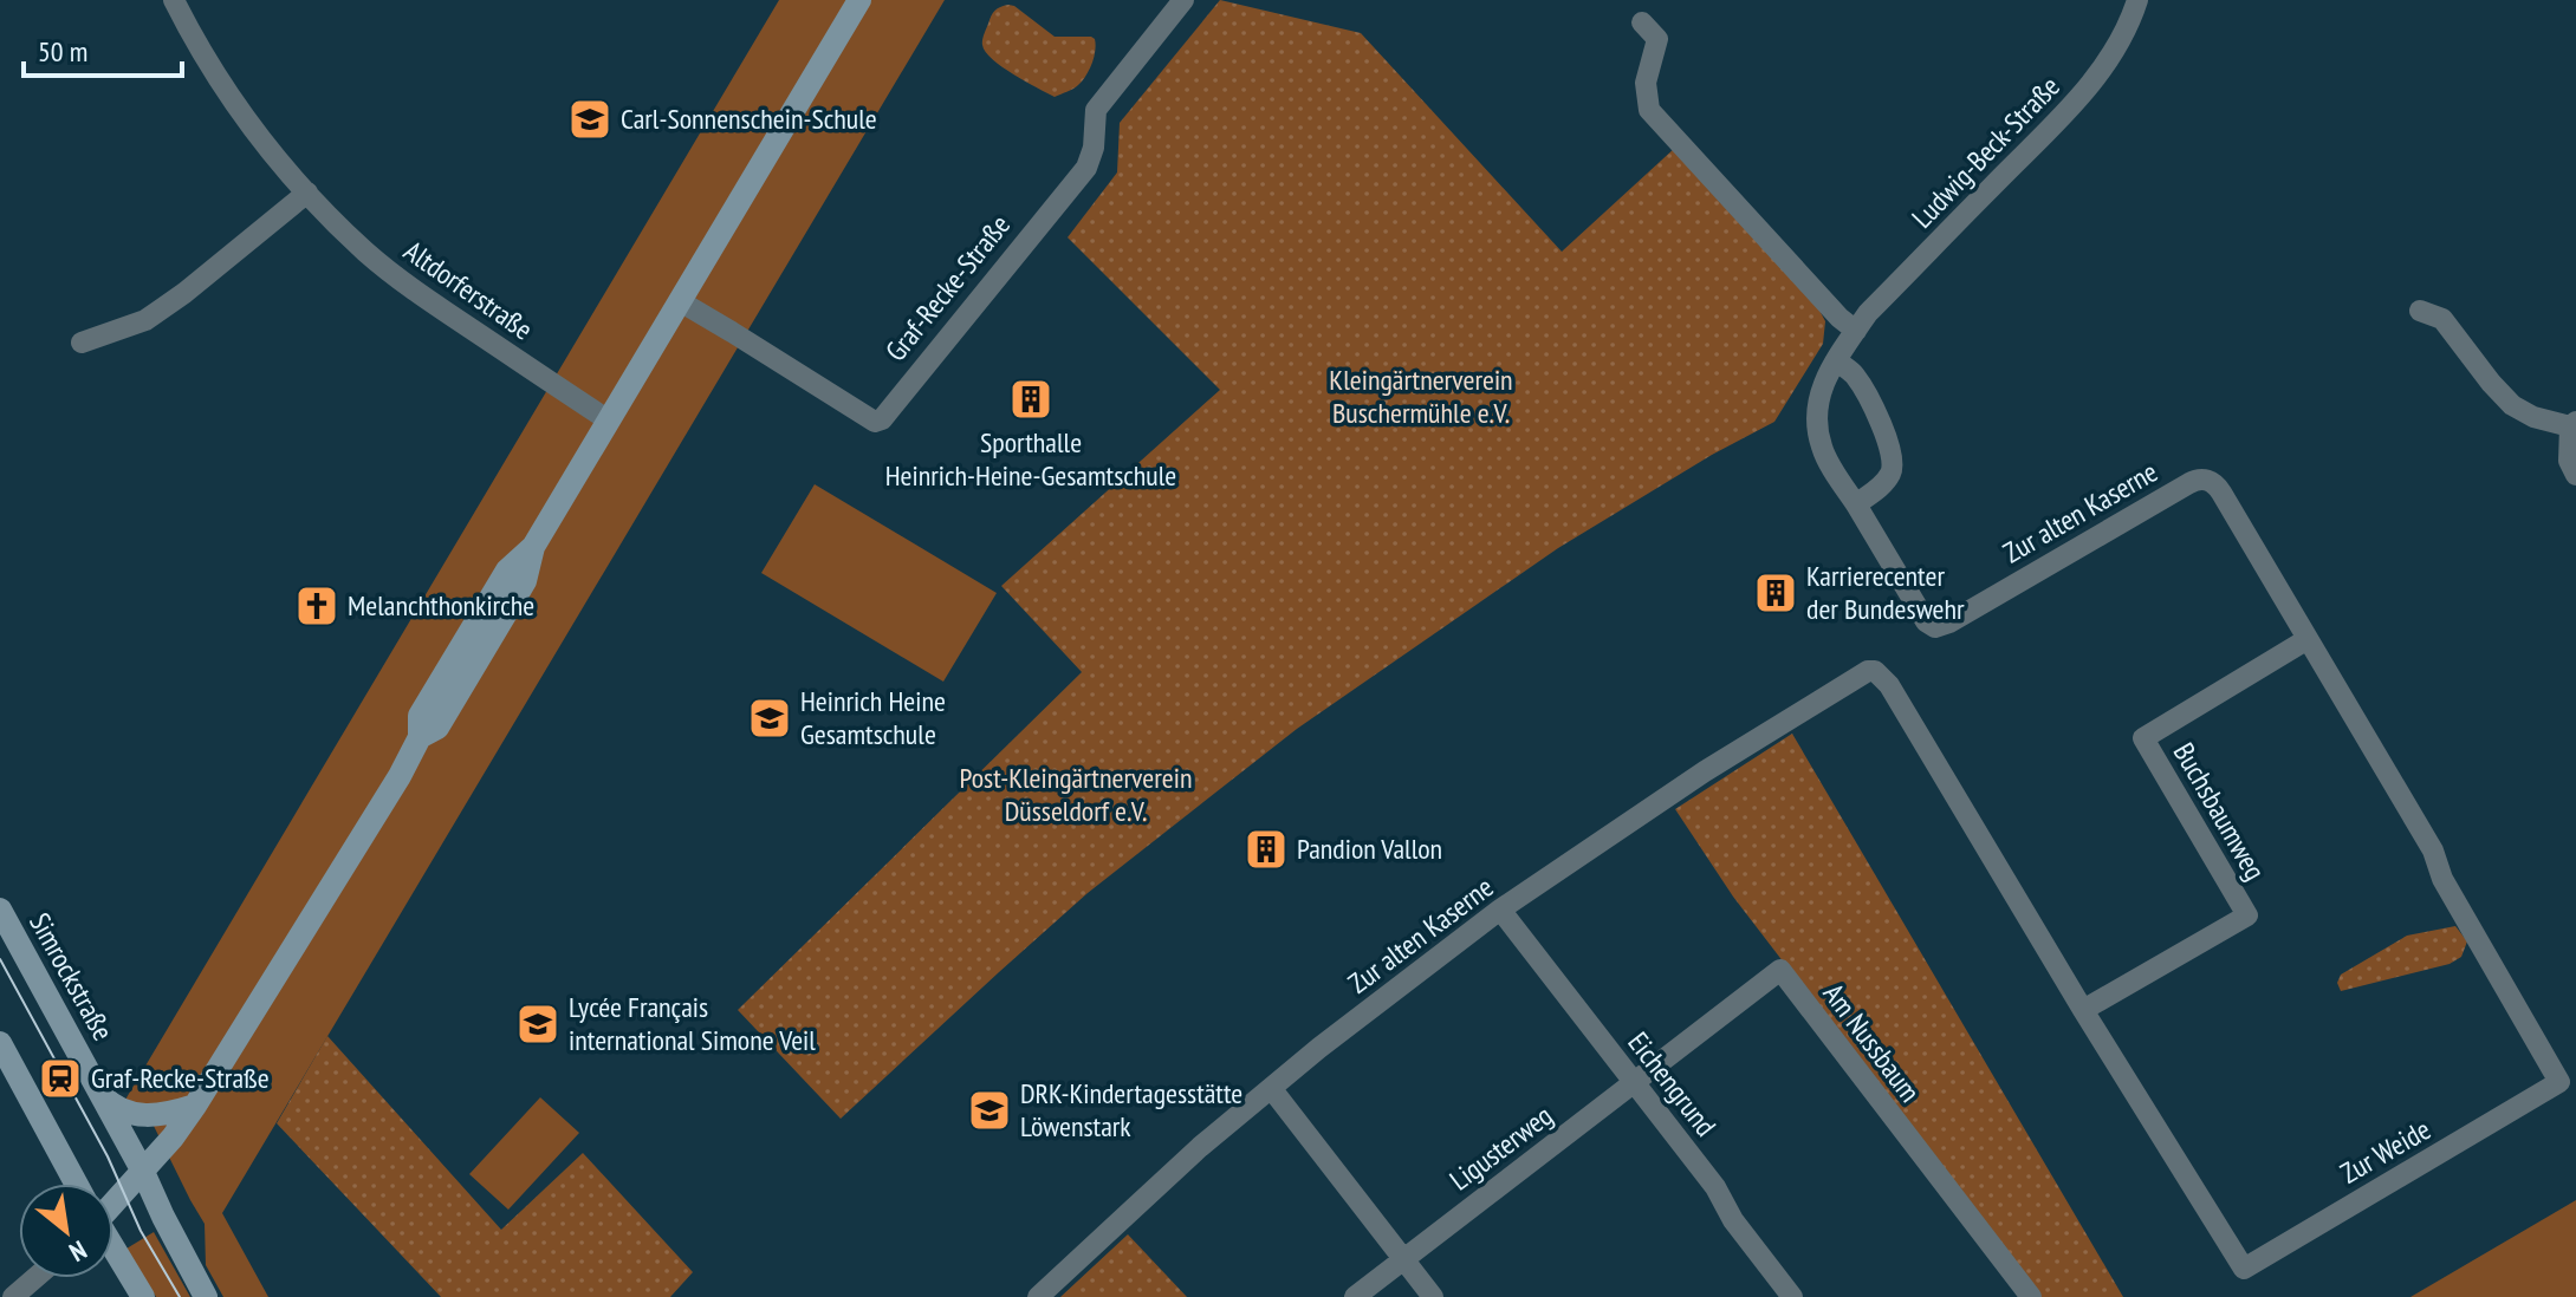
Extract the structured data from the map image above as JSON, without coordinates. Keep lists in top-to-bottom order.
{
  "streets": {
    "street": [
      "Ludwig-Beck-Straße",
      "Graf-Recke-Straße",
      "Altdorferstraße",
      "Zur alten Kaserne",
      "Buchsbaumweg",
      "Simrockstraße",
      "Am Nussbaum",
      "Eichengrund",
      "Ligusterweg",
      "Zur Weide"
    ]
  },
  "crossings": [
    ["Ludwig-Beck-Straße", "Zur alten Kaserne"],
    ["Zur alten Kaserne", "Eichengrund"],
    ["Zur alten Kaserne", "Zur Weide"],
    ["Buchsbaumweg", "Zur Weide"],
    ["Am Nussbaum", "Eichengrund"],
    ["Am Nussbaum", "Ligusterweg"],
    ["Eichengrund", "Ligusterweg"]
  ],
  "parks": ["Kleingärtnerverein Buschermühle e.V.", "Post-Kleingärtnerverein Düsseldorf e.V."],
  "places": {
    "school or university": [
      "Carl-Sonnenschein-Schule",
      "Heinrich Heine Gesamtschule",
      "Lycée Français international Simone Veil",
      "DRK-Kindertagesstätte Löwenstark"
    ],
    "building": ["Sporthalle Heinrich-Heine-Gesamtschule", "Karrierecenter der Bundeswehr", "Pandion Vallon"],
    "church": ["Melanchthonkirche"],
    "station": ["Graf-Recke-Straße"]
  },
  "scale_bar": "50 m",
  "north": "bottom right"
}
